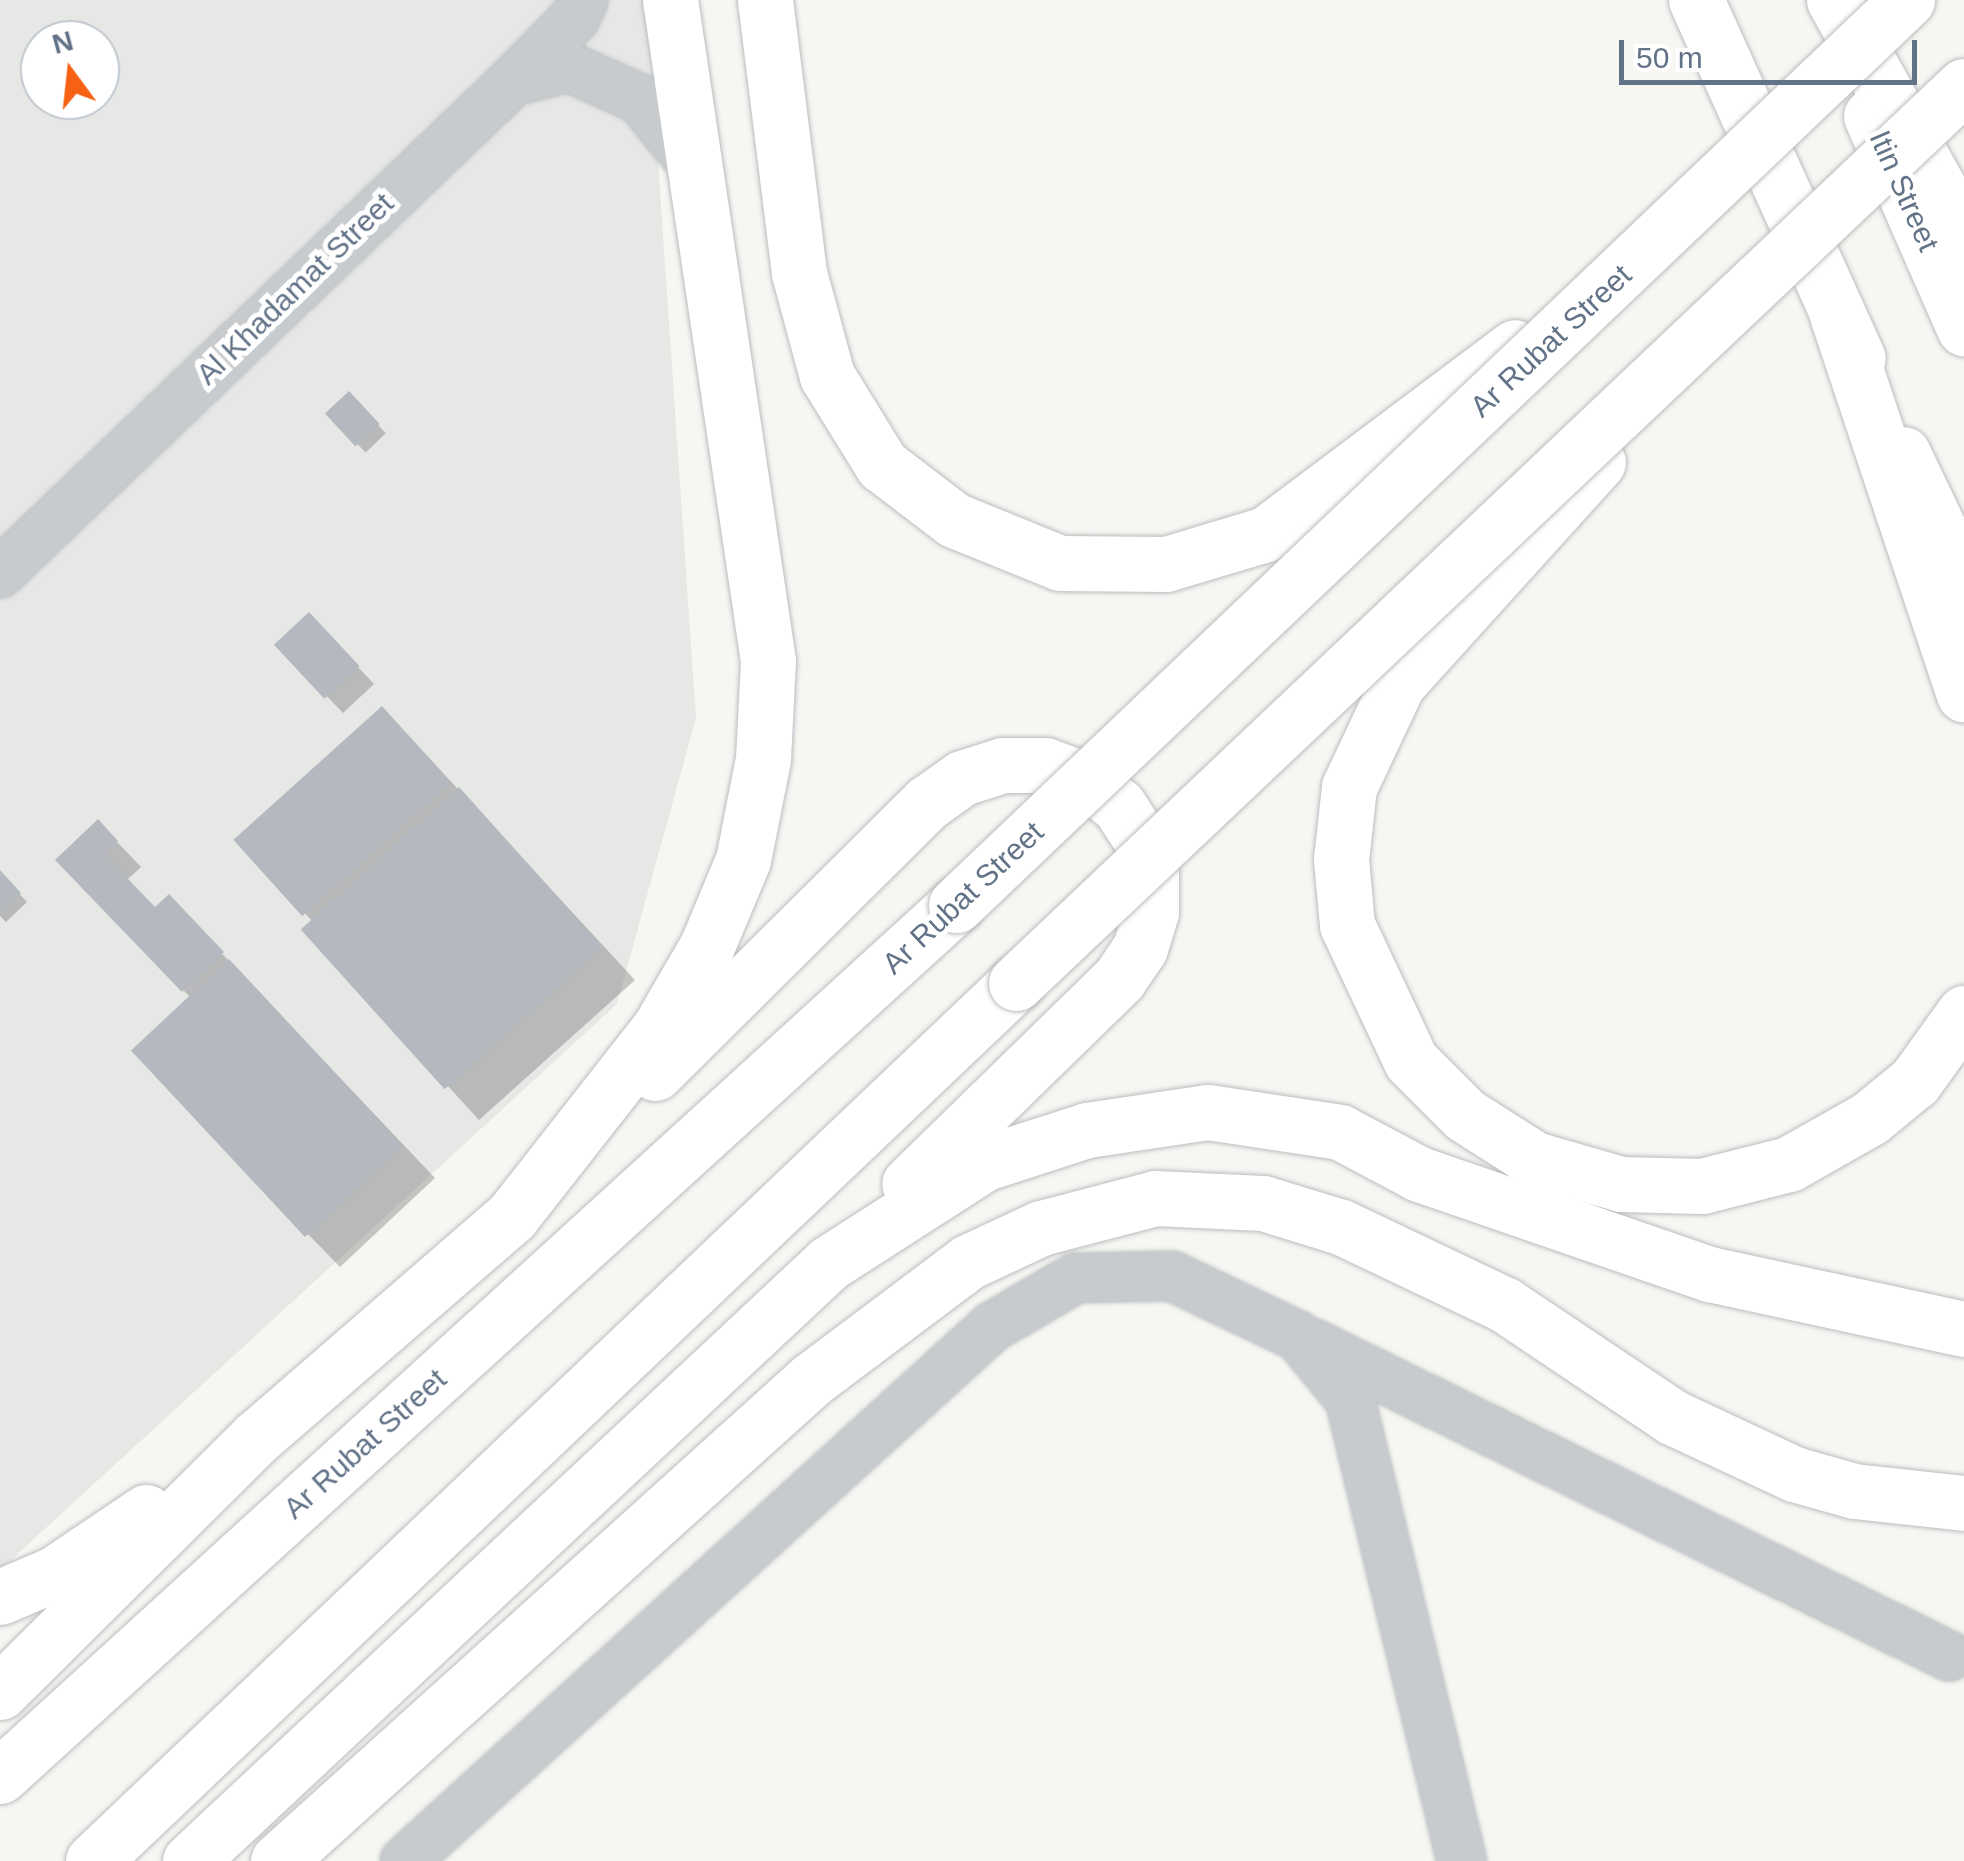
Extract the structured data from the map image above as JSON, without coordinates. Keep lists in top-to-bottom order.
{
  "streets": {
    "main road": ["Itin Street", "Ar Rubat Street"],
    "street": ["Al Khadamat Street"]
  },
  "scale_bar": "50 m",
  "north": "top"
}
